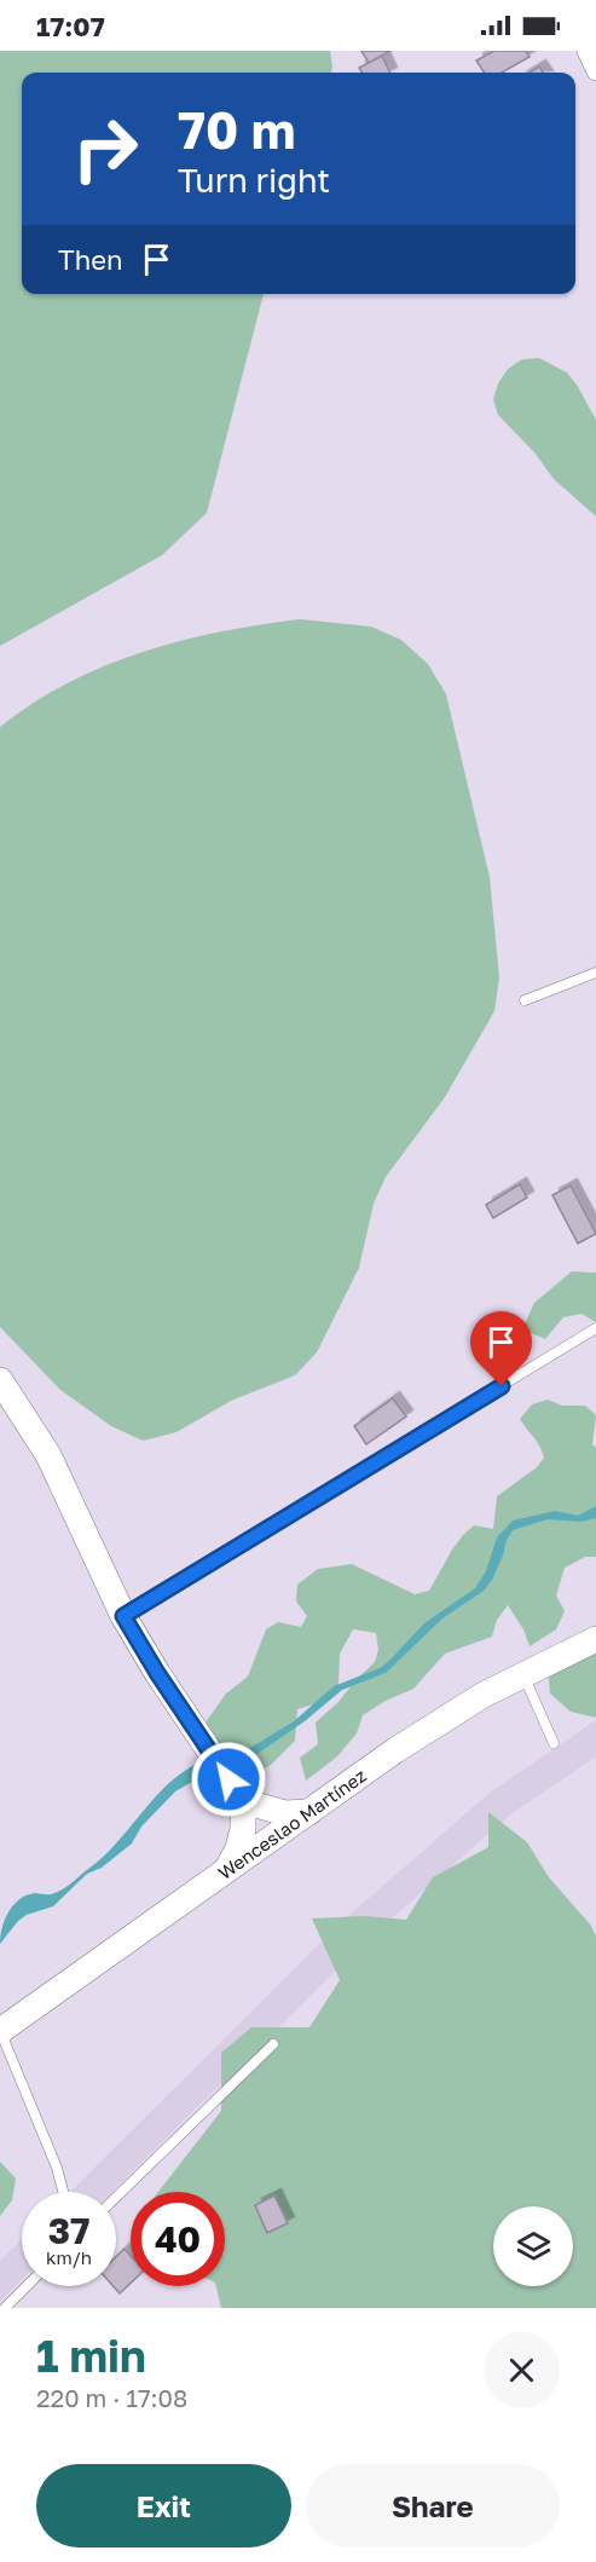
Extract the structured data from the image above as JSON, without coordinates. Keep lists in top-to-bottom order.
{
  "streets": {
    "main road": ["Wenceslao Martínez"]
  },
  "page": {
    "status": "17:07",
    "turn": ["70 m", "Turn right"],
    "then": "Then",
    "speed": "37 km/h",
    "limit": "40",
    "heading": ["1 min", "220 m · 17:08"],
    "buttons": ["Exit", "Share"]
  }
}
